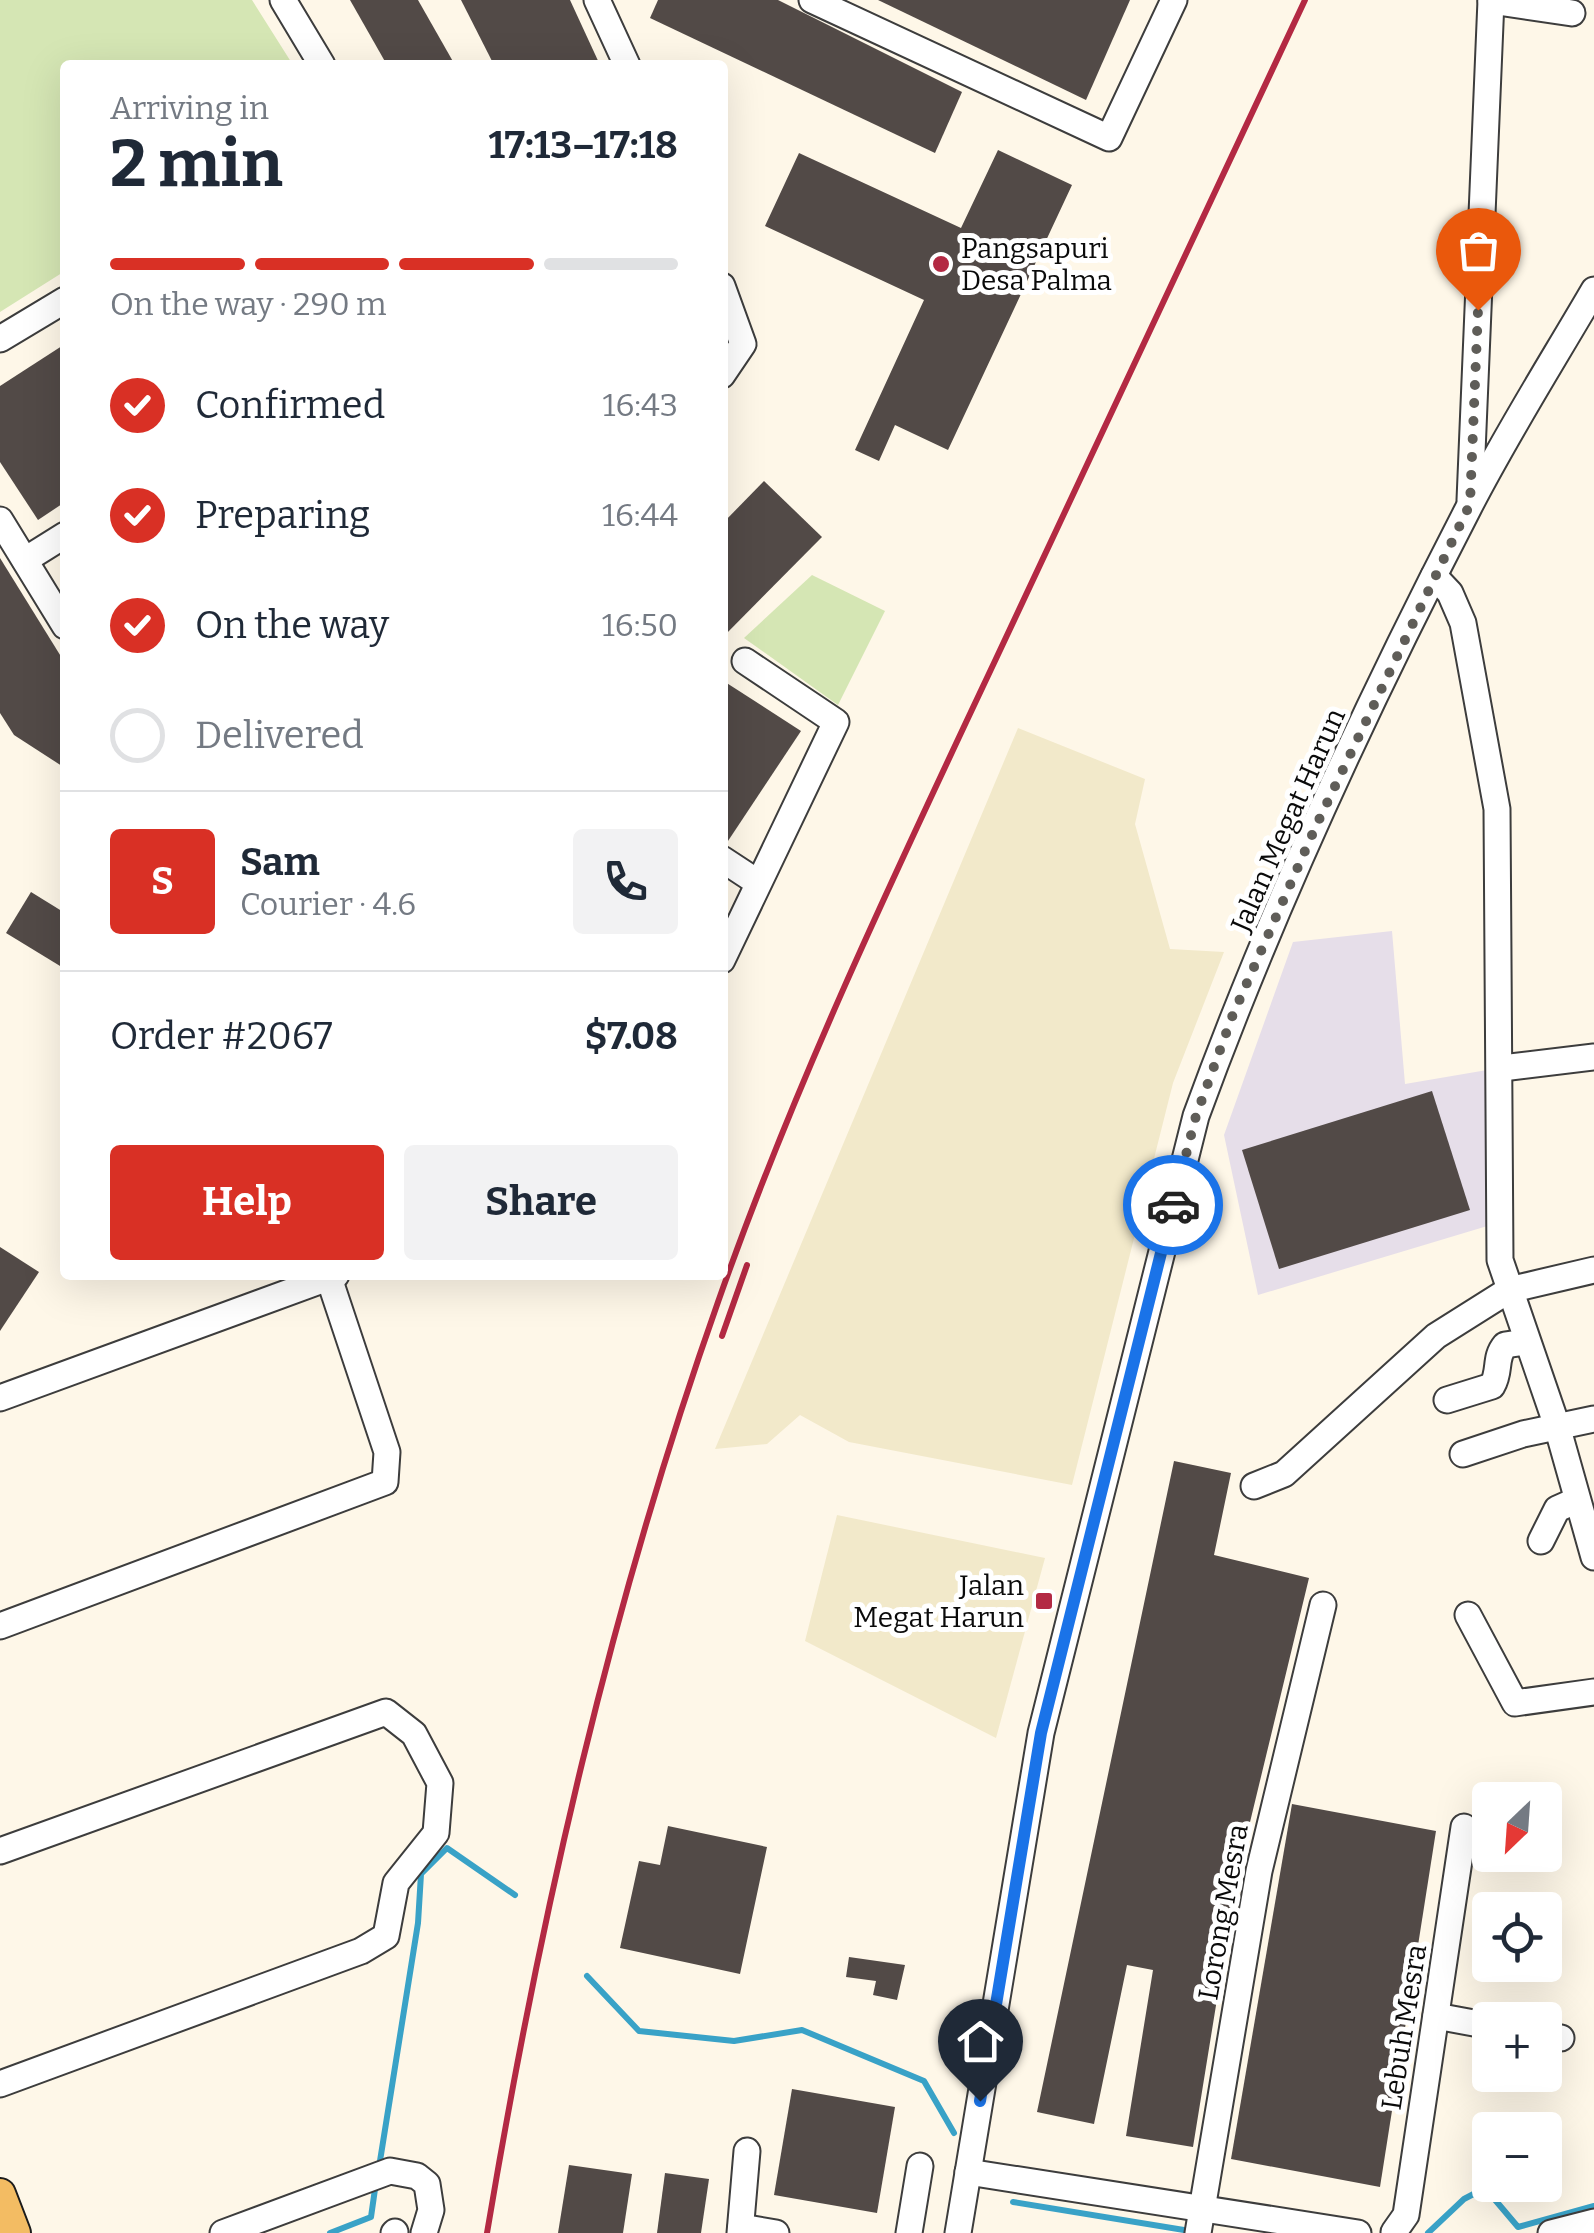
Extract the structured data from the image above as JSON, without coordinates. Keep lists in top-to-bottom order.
{
  "streets": {
    "street": ["Jalan Megat Harun", "Lorong Mesra", "Lebuh Mesra"]
  },
  "places": {
    "other": ["Pangsapuri Desa Palma"],
    "transit": ["Jalan Megat Harun"]
  },
  "north": "bottom left",
  "page": {
    "heading": ["2 min", "Arriving in", "17:13–17:18"],
    "panel": [
      "Sam",
      "Courier · 4.6",
      "Order #2067",
      "$7.08"
    ],
    "bar": "On the way · 290 m",
    "list": [
      ["Confirmed", "16:43"],
      ["Preparing", "16:44"],
      ["On the way", "16:50"],
      "Delivered"
    ],
    "round": "S",
    "buttons": ["Help", "Share"],
    "map_buttons": ["+", "−"]
  }
}
